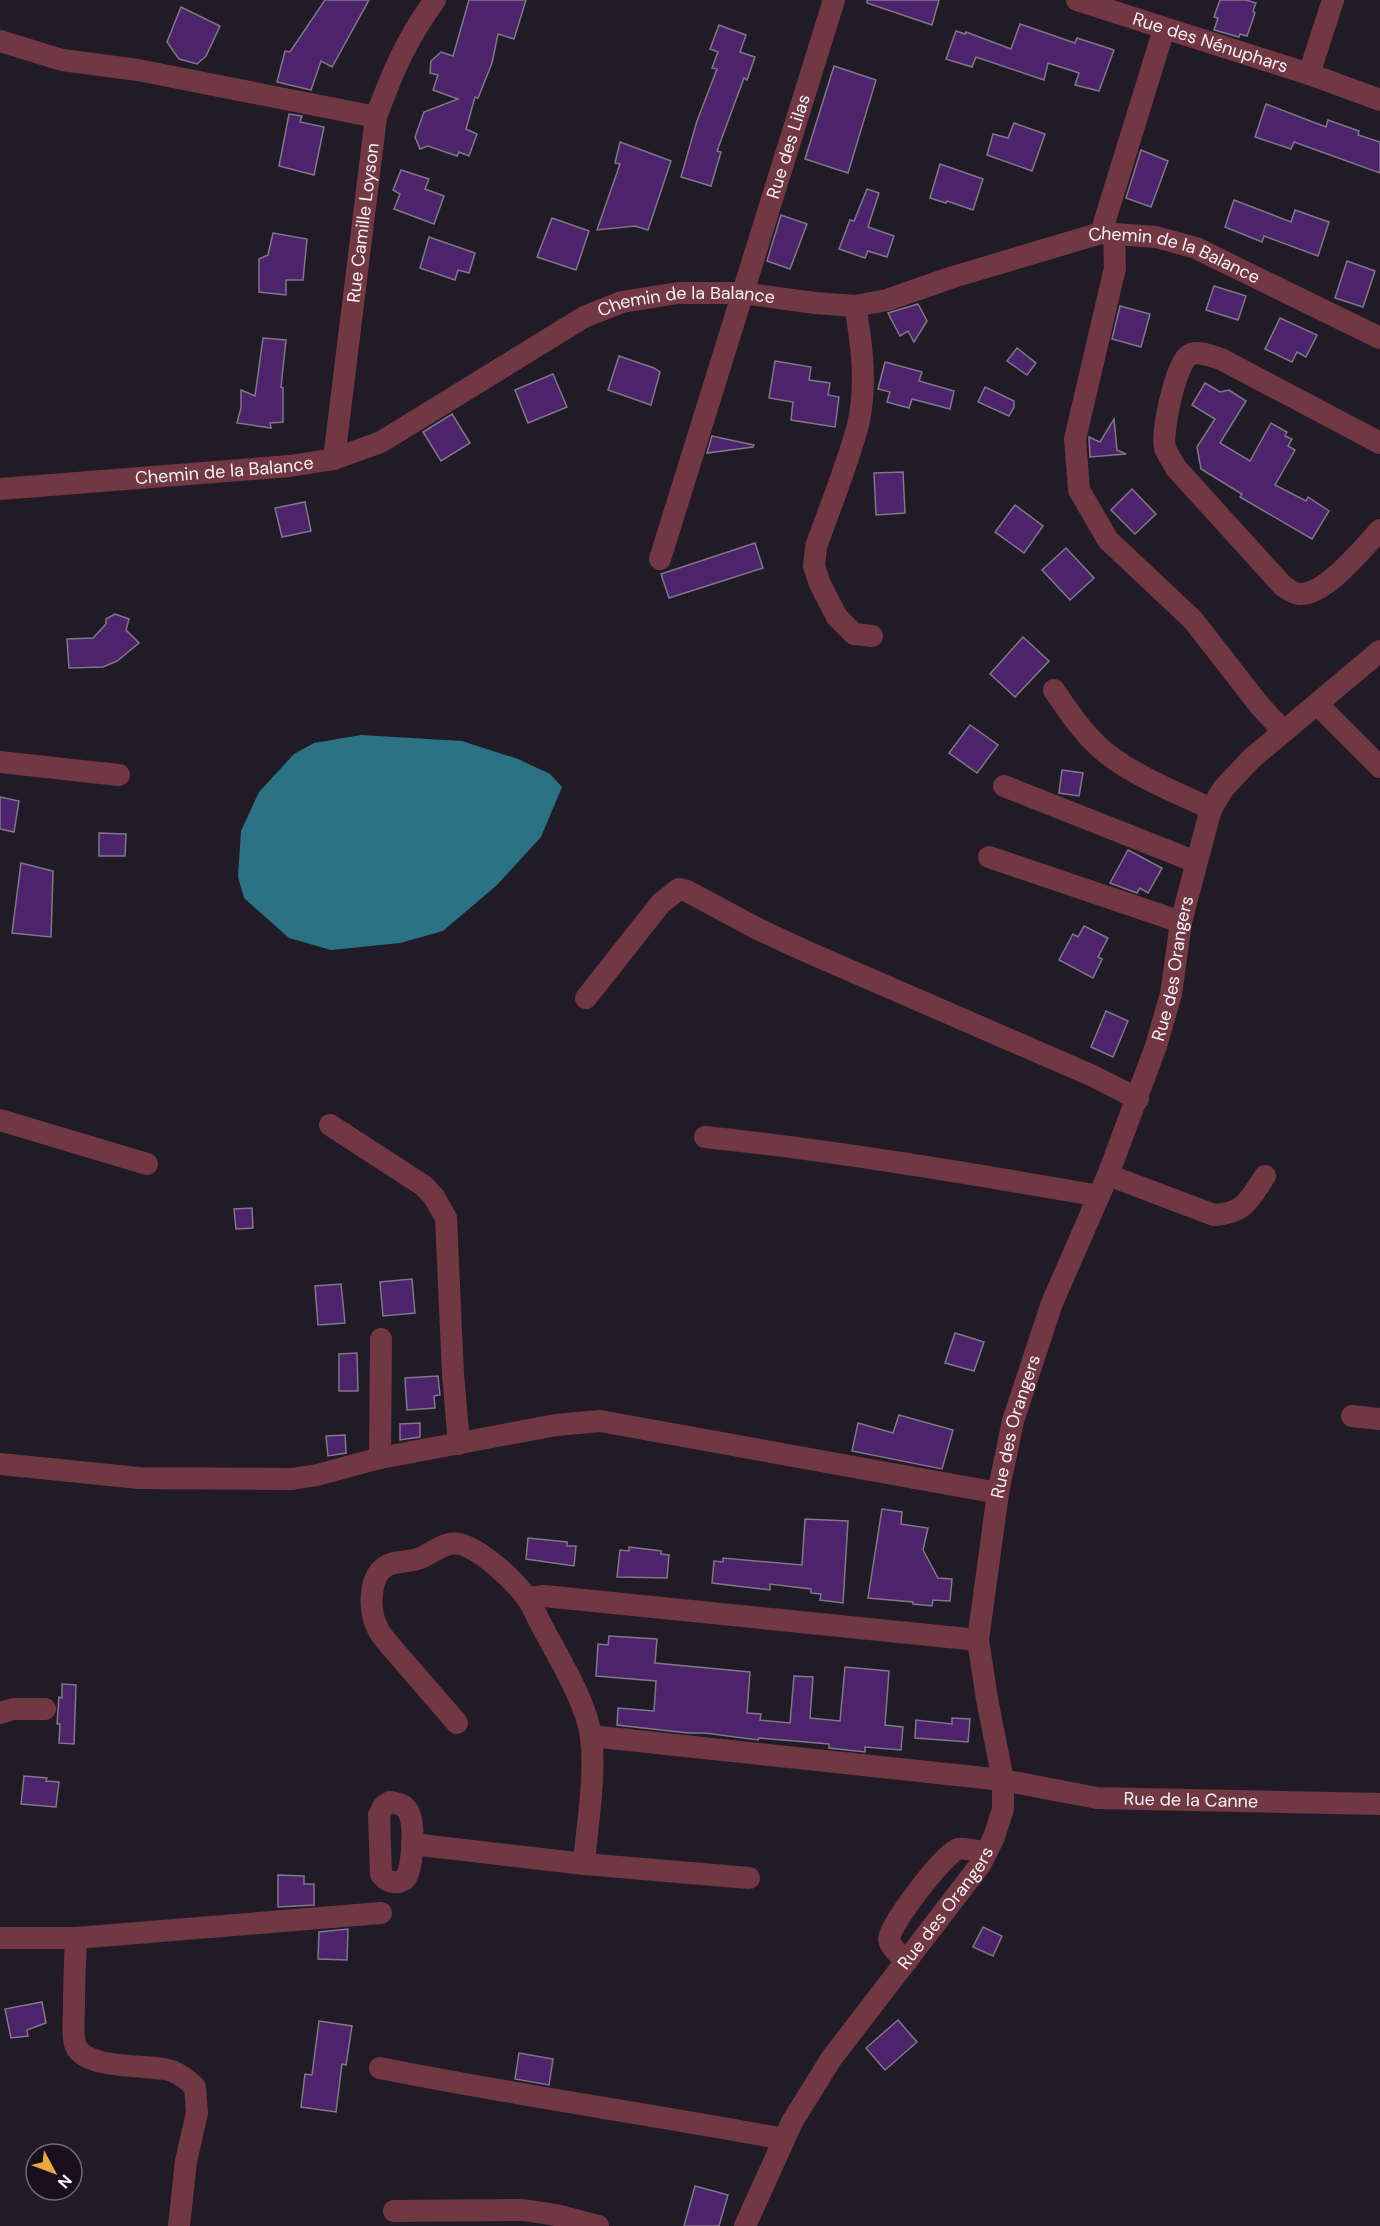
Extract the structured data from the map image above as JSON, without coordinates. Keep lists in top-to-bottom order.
{
  "streets": {
    "street": [
      "Rue des Nénuphars",
      "Rue des Lilas",
      "Rue Camille Loyson",
      "Chemin de la Balance",
      "Rue des Orangers",
      "Rue de la Canne"
    ]
  },
  "crossings": [
    ["Rue des Lilas", "Chemin de la Balance"],
    ["Rue Camille Loyson", "Chemin de la Balance"],
    ["Rue des Orangers", "Rue de la Canne"]
  ],
  "north": "bottom right"
}
